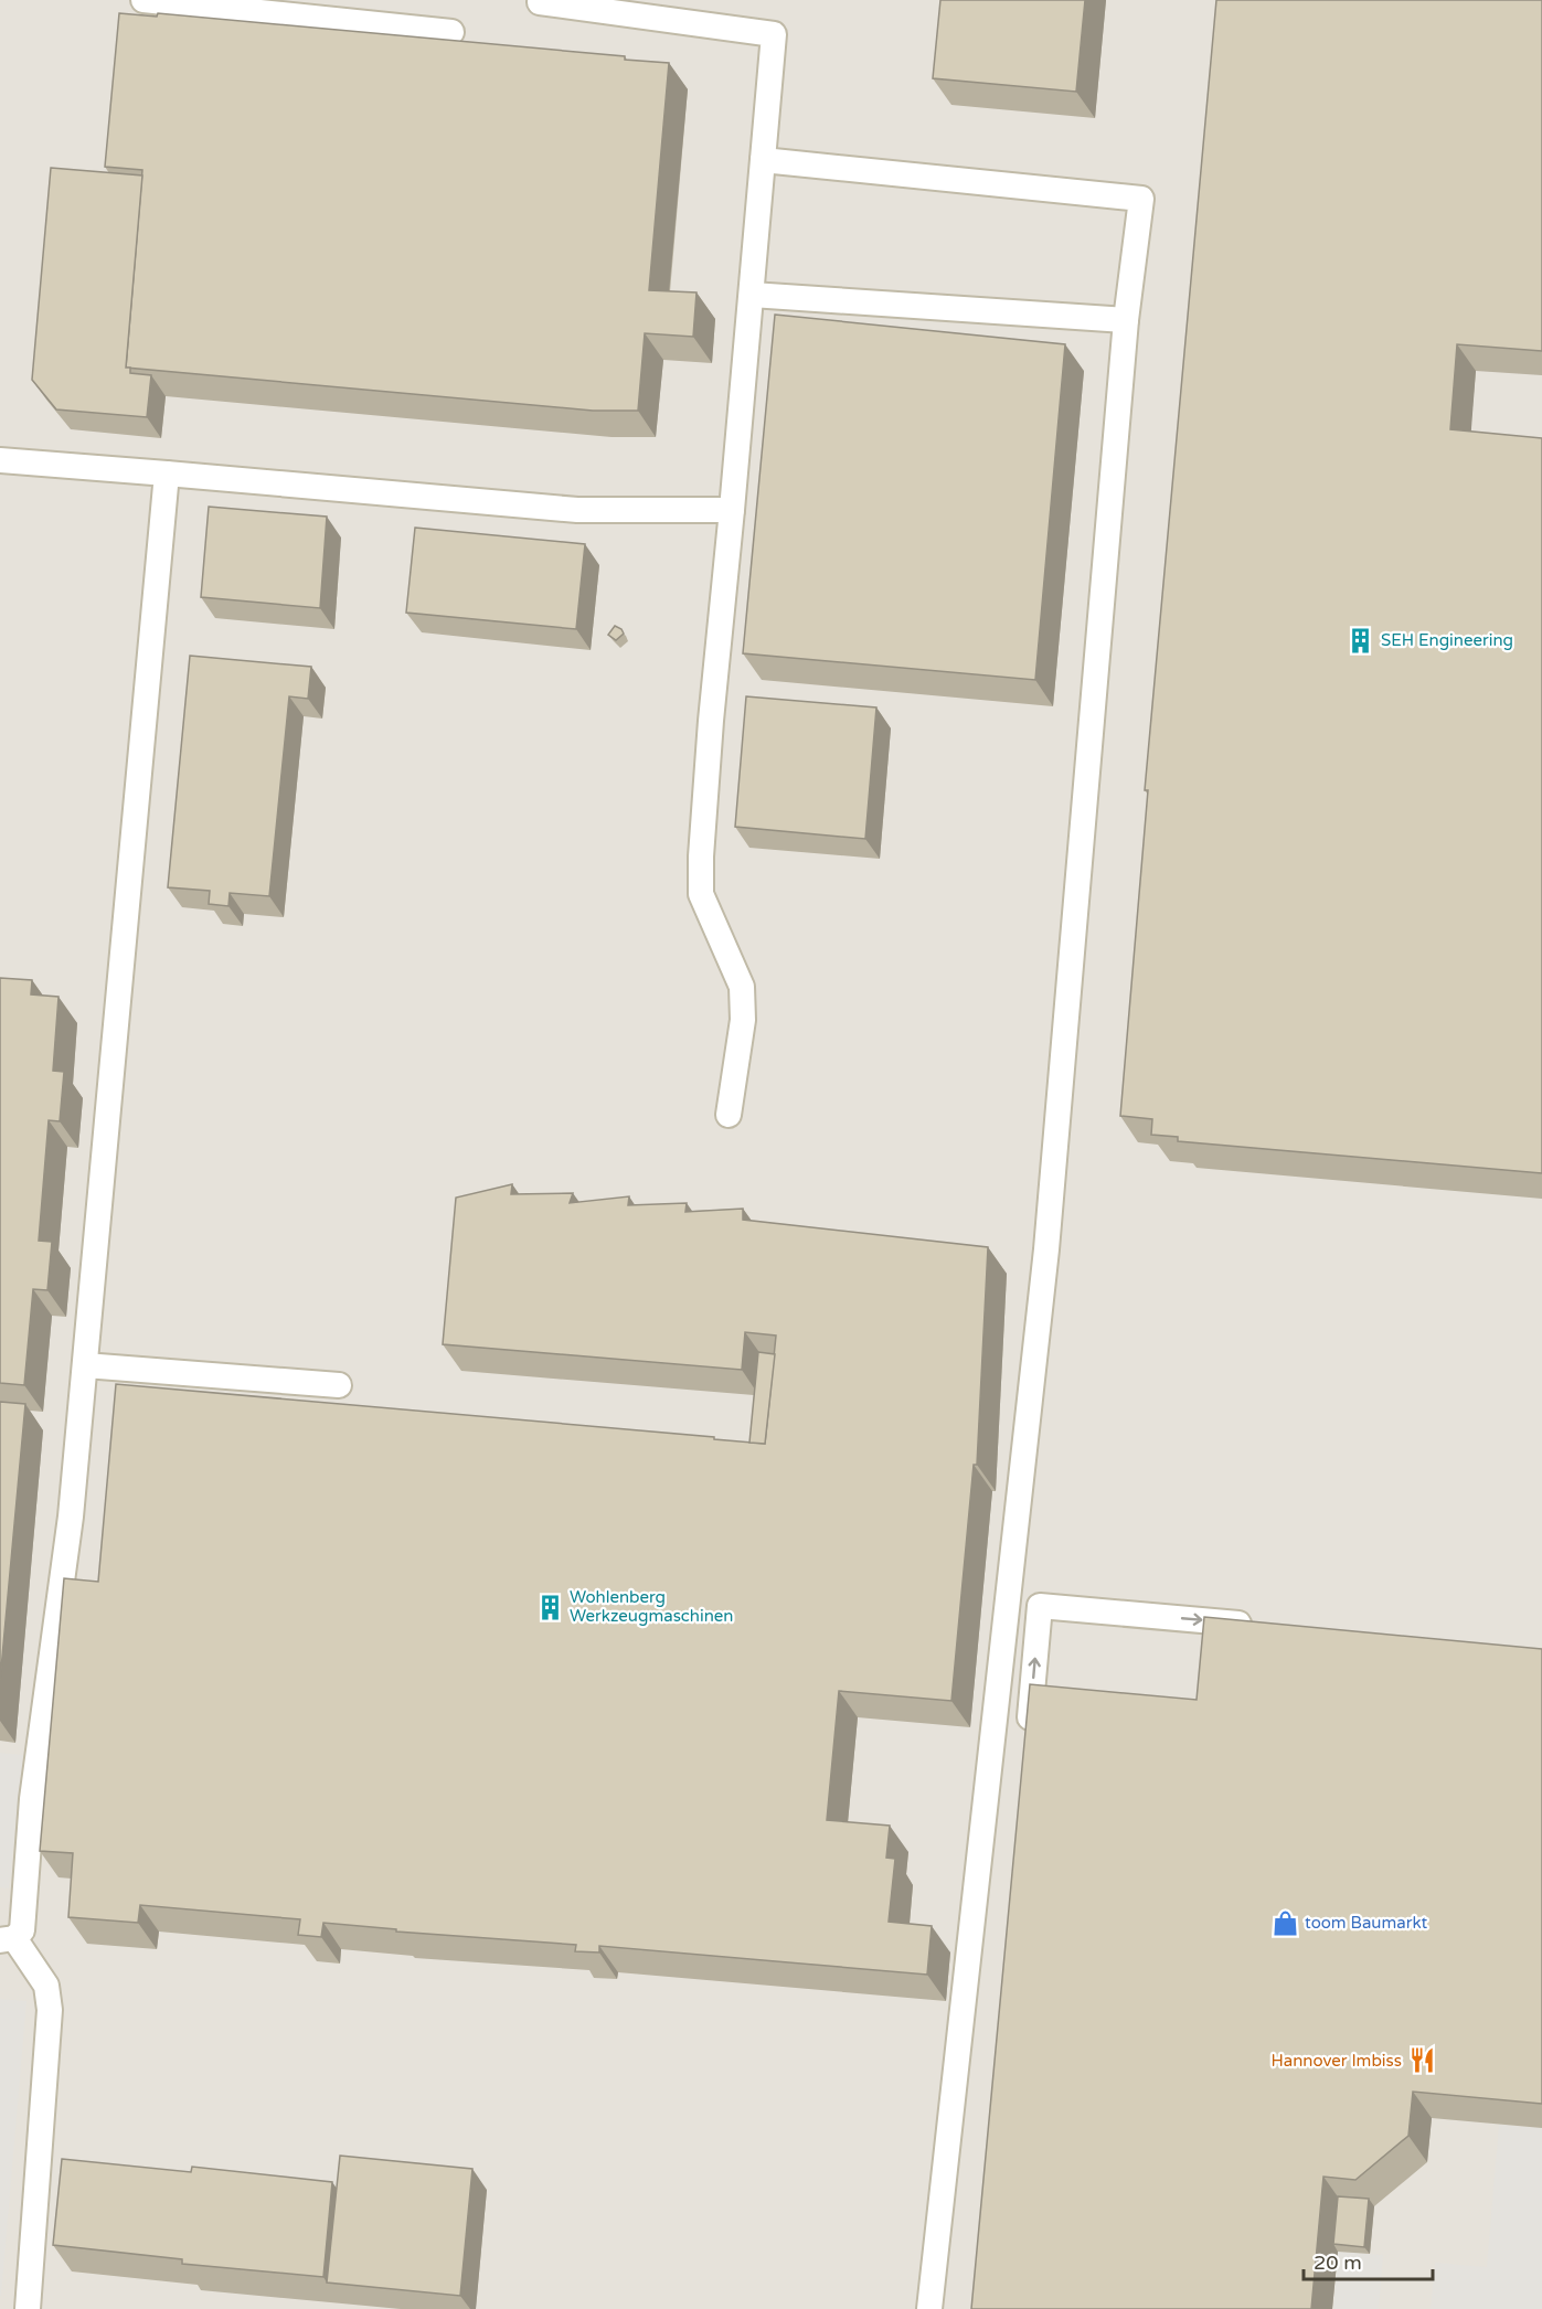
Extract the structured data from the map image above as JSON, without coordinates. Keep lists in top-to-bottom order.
{
  "places": {
    "building": ["SEH Engineering", "Wohlenberg Werkzeugmaschinen"],
    "shop": ["toom Baumarkt"],
    "restaurant": ["Hannover Imbiss"]
  },
  "scale_bar": "20 m"
}
